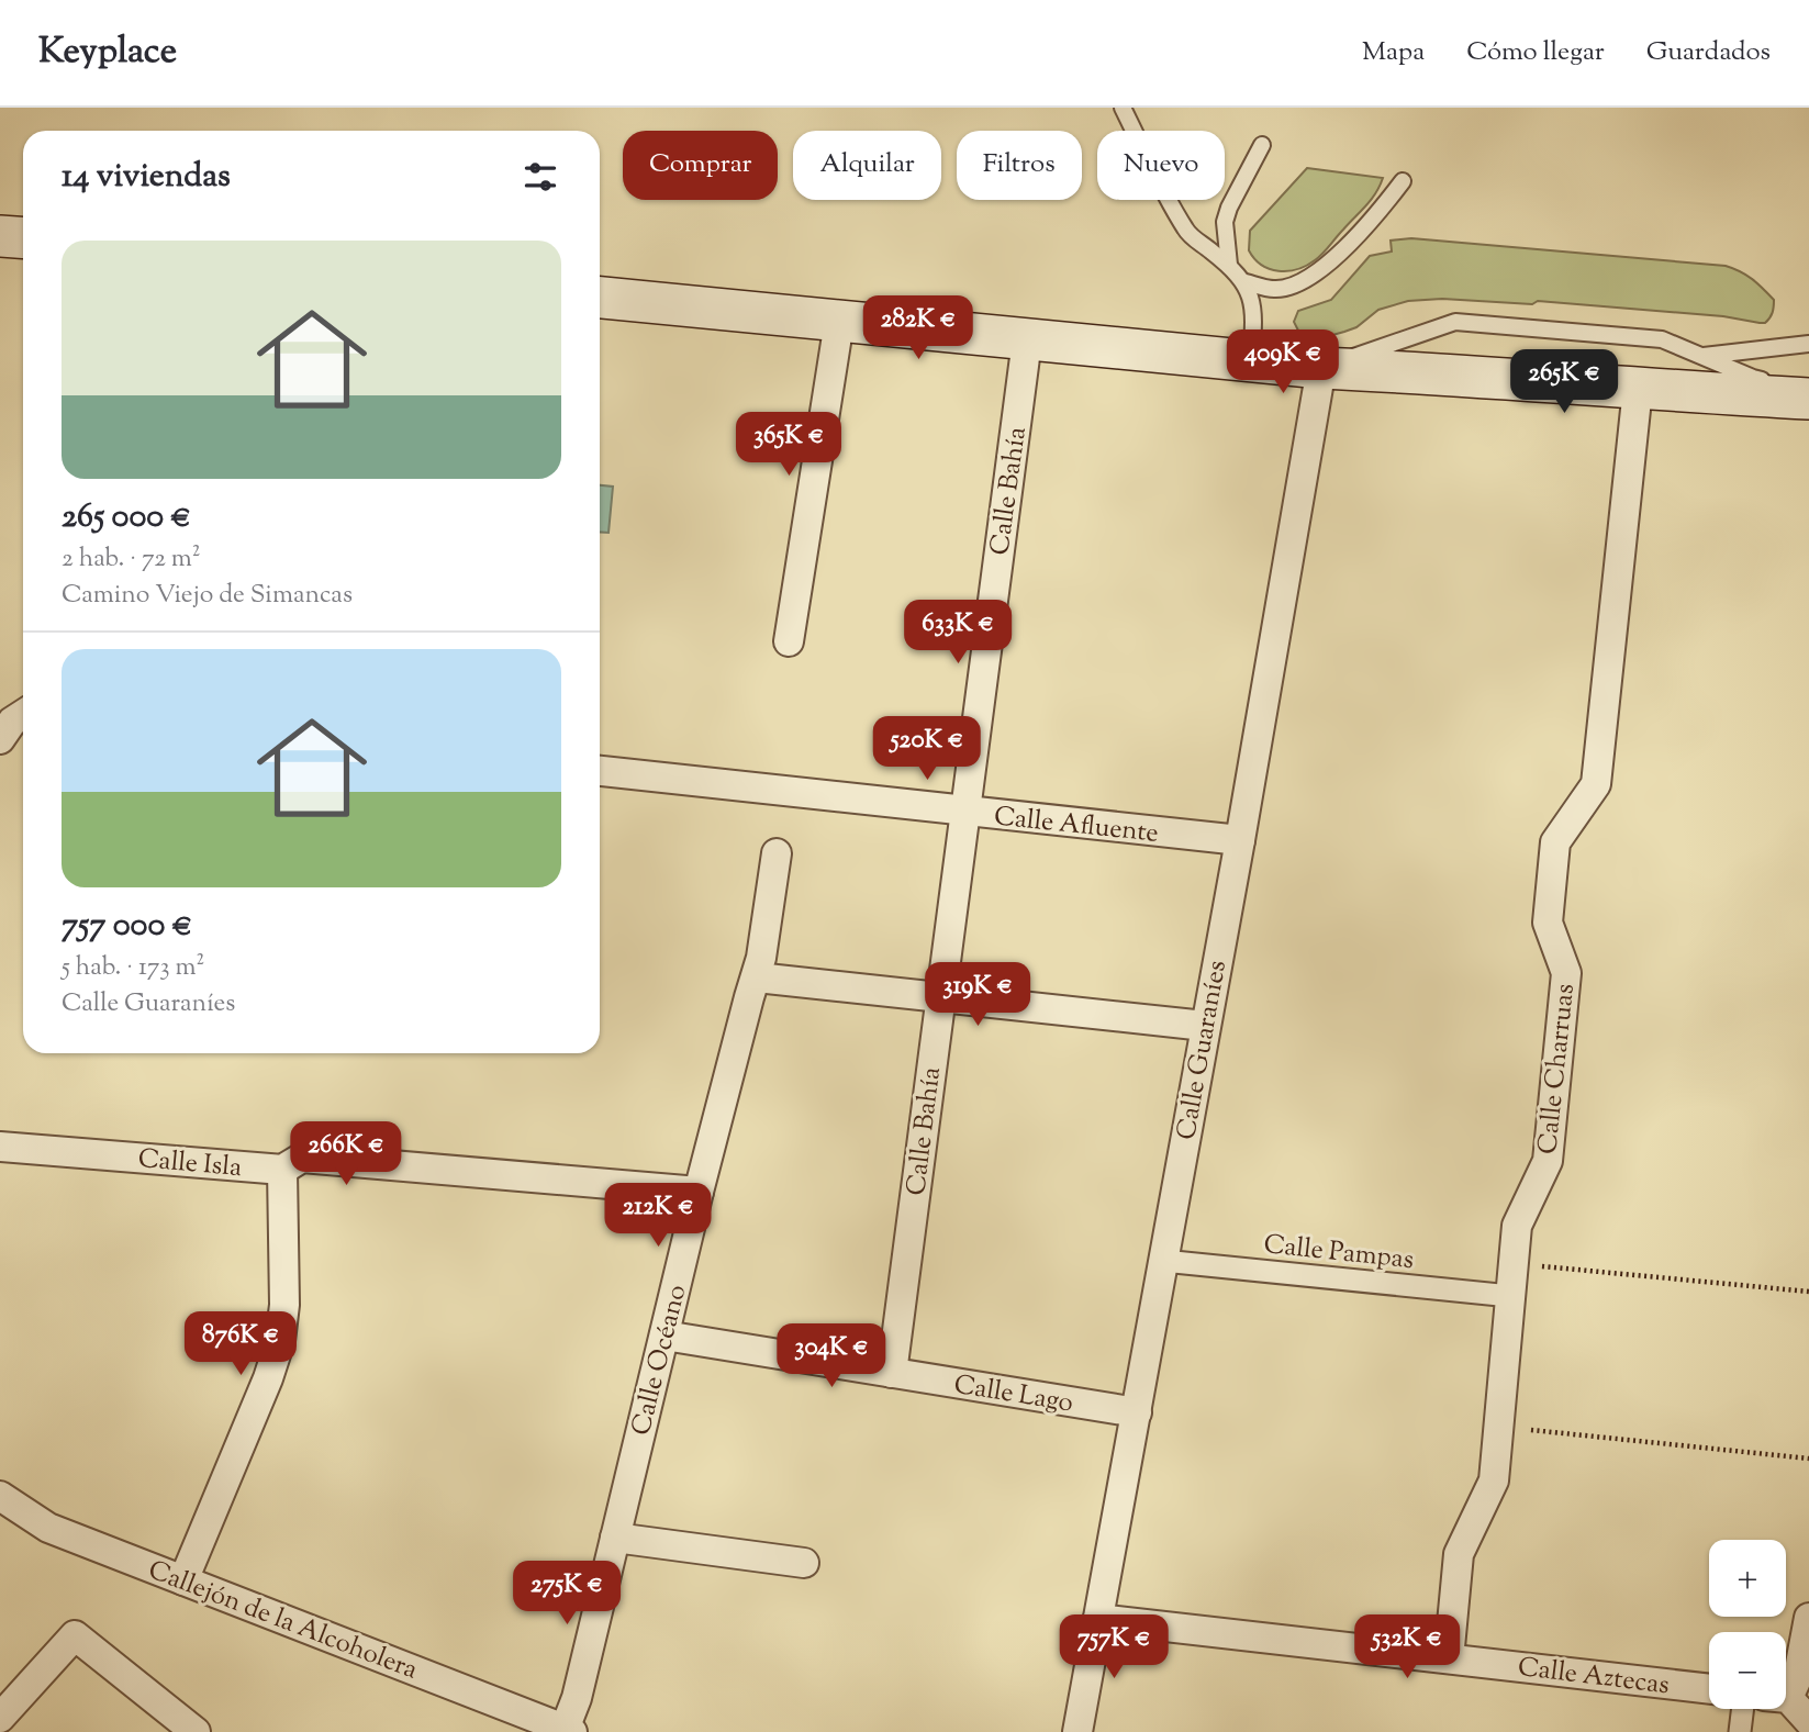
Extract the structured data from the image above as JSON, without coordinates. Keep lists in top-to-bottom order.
{
  "streets": {
    "street": [
      "Calle Bahía",
      "Calle Afluente",
      "Calle Guaraníes",
      "Calle Charruas",
      "Calle Isla",
      "Calle Pampas",
      "Calle Océano",
      "Calle Lago",
      "Callejón de la Alcoholera",
      "Calle Aztecas"
    ]
  },
  "crossings": [
    ["Calle Bahía", "Calle Afluente"],
    ["Calle Bahía", "Calle Lago"],
    ["Calle Afluente", "Calle Guaraníes"],
    ["Calle Guaraníes", "Calle Pampas"],
    ["Calle Guaraníes", "Calle Lago"],
    ["Calle Guaraníes", "Calle Aztecas"],
    ["Calle Charruas", "Calle Pampas"],
    ["Calle Charruas", "Calle Aztecas"],
    ["Calle Isla", "Calle Océano"],
    ["Calle Océano", "Calle Lago"],
    ["Calle Océano", "Callejón de la Alcoholera"]
  ],
  "page": {
    "header": "Keyplace",
    "nav": ["Mapa", "Cómo llegar", "Guardados"],
    "chip": [
      "Comprar",
      "Alquilar",
      "Filtros",
      "Nuevo"
    ],
    "heading": "14 viviendas",
    "list": [
      {
        "name": "265 000 €",
        "note": "2 hab. · 72 m² · Camino Viejo de Simancas"
      },
      {
        "name": "757 000 €",
        "note": "5 hab. · 173 m² · Calle Guaraníes"
      }
    ],
    "price": [
      "282K €",
      "409K €",
      "265K €",
      "365K €",
      "633K €",
      "520K €",
      "319K €",
      "266K €",
      "212K €",
      "876K €",
      "304K €",
      "275K €",
      "757K €",
      "532K €"
    ],
    "map_buttons": ["+", "−"]
  }
}
